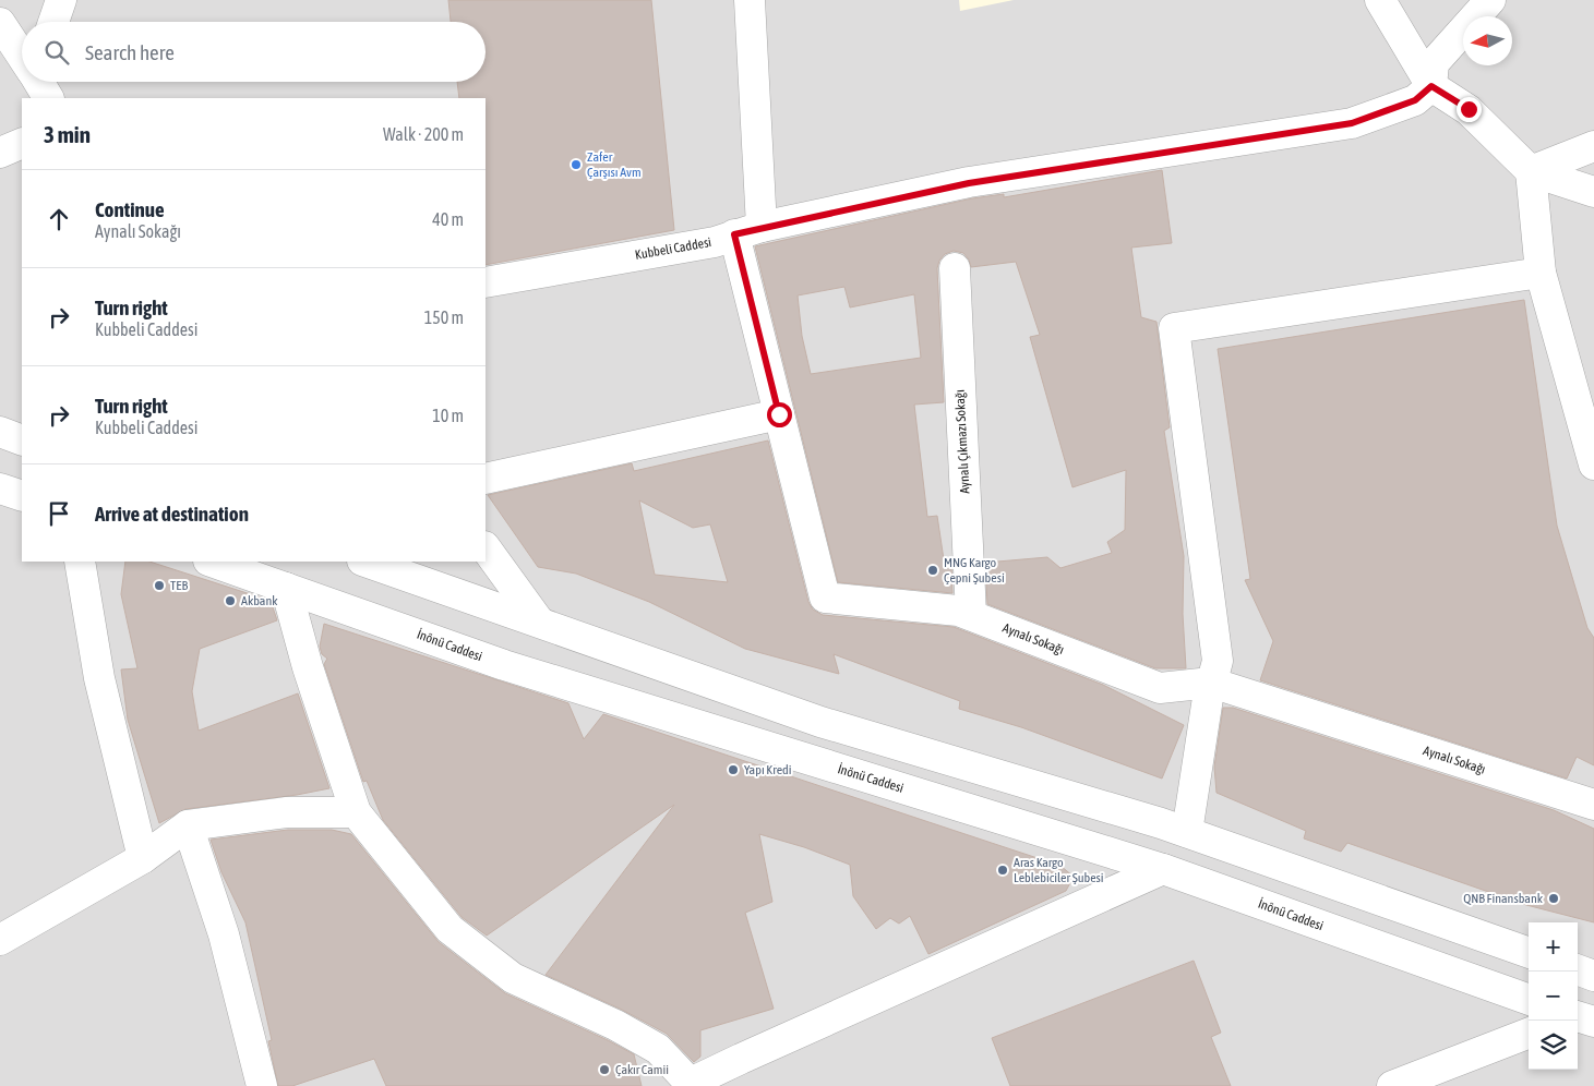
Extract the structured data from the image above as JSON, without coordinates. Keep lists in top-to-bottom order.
{
  "streets": {
    "street": [
      "Kubbeli Caddesi",
      "Aynalı Çıkmazı Sokağı",
      "Aynalı Sokağı",
      "İnönü Caddesi"
    ]
  },
  "crossings": [
    ["Kubbeli Caddesi", "Aynalı Sokağı"],
    ["Aynalı Çıkmazı Sokağı", "Aynalı Sokağı"]
  ],
  "places": [
    "Zafer Çarşısı Avm",
    "MNG Kargo Çepni Şubesi",
    "TEB",
    "Akbank",
    "Yapı Kredi",
    "Aras Kargo Leblebiciler Şubesi",
    "QNB Finansbank",
    "Çakır Camii"
  ],
  "north": "left",
  "page": {
    "search": "Search here",
    "heading": ["3 min", "Walk · 200 m"],
    "list": [
      ["Continue", "Aynalı Sokağı", "40 m"],
      ["Turn right", "Kubbeli Caddesi", "150 m"],
      ["Turn right", "Kubbeli Caddesi", "10 m"],
      "Arrive at destination"
    ],
    "map_buttons": ["+", "−"]
  }
}
